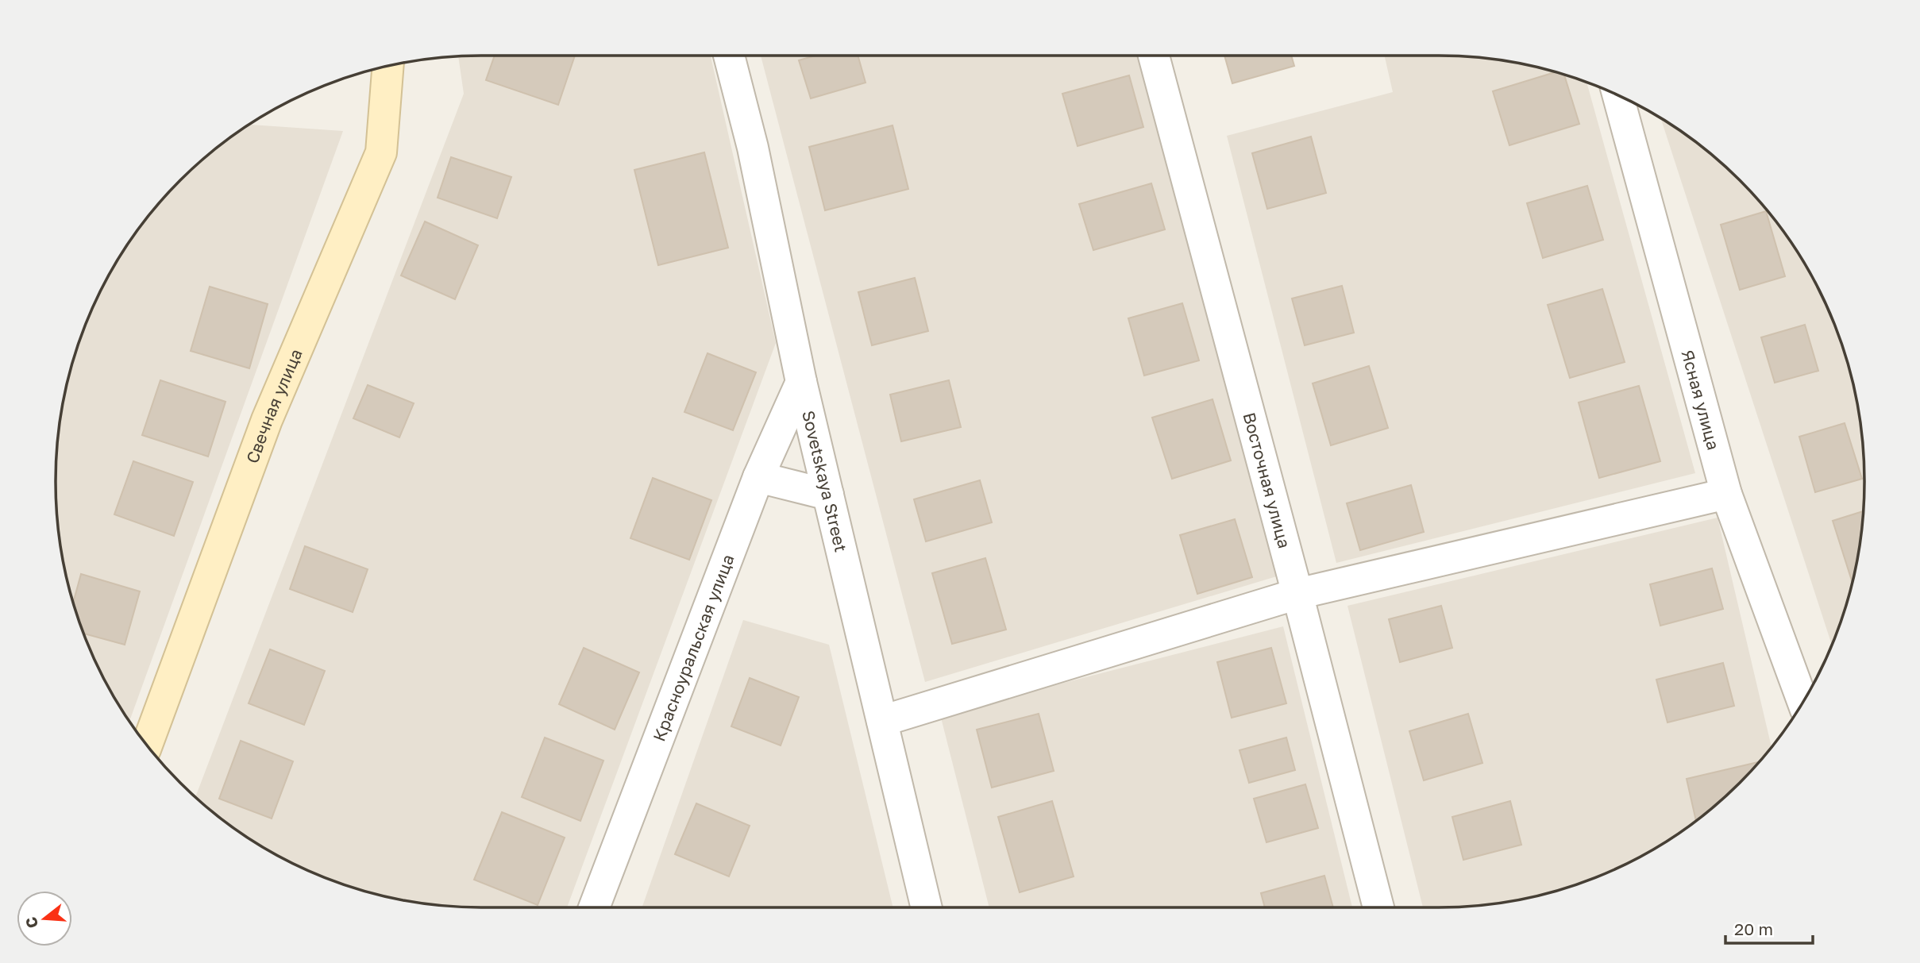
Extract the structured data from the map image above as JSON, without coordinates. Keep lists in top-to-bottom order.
{
  "streets": {
    "street": [
      "Ясная улица",
      "Свечная улица",
      "Восточная улица",
      "Sovetskaya Street",
      "Красноуральская улица"
    ]
  },
  "crossings": [
    ["Sovetskaya Street", "Красноуральская улица"]
  ],
  "scale_bar": "20 m",
  "north": "left"
}
